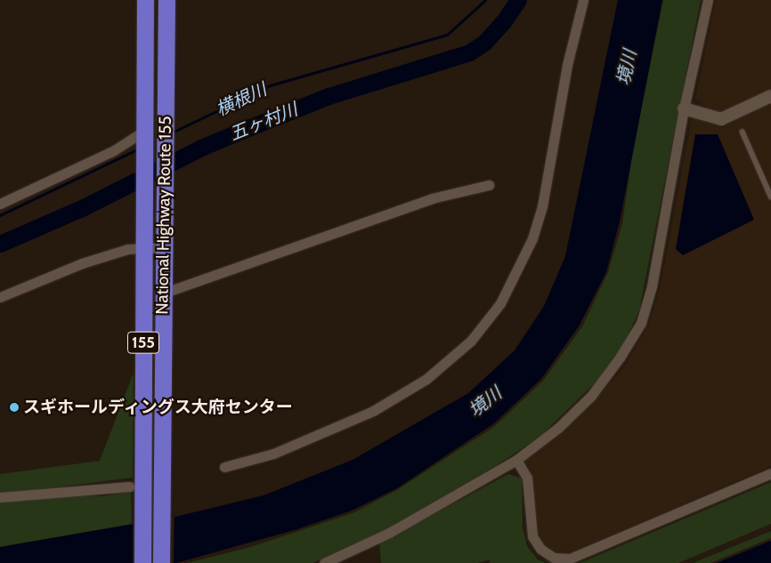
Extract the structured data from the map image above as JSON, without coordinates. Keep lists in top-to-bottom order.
{
  "streets": {
    "highway": ["National Highway Route 155", "155"]
  },
  "water": ["境川", "横根川", "五ヶ村川"],
  "places": ["スギホールディングス大府センター"]
}
